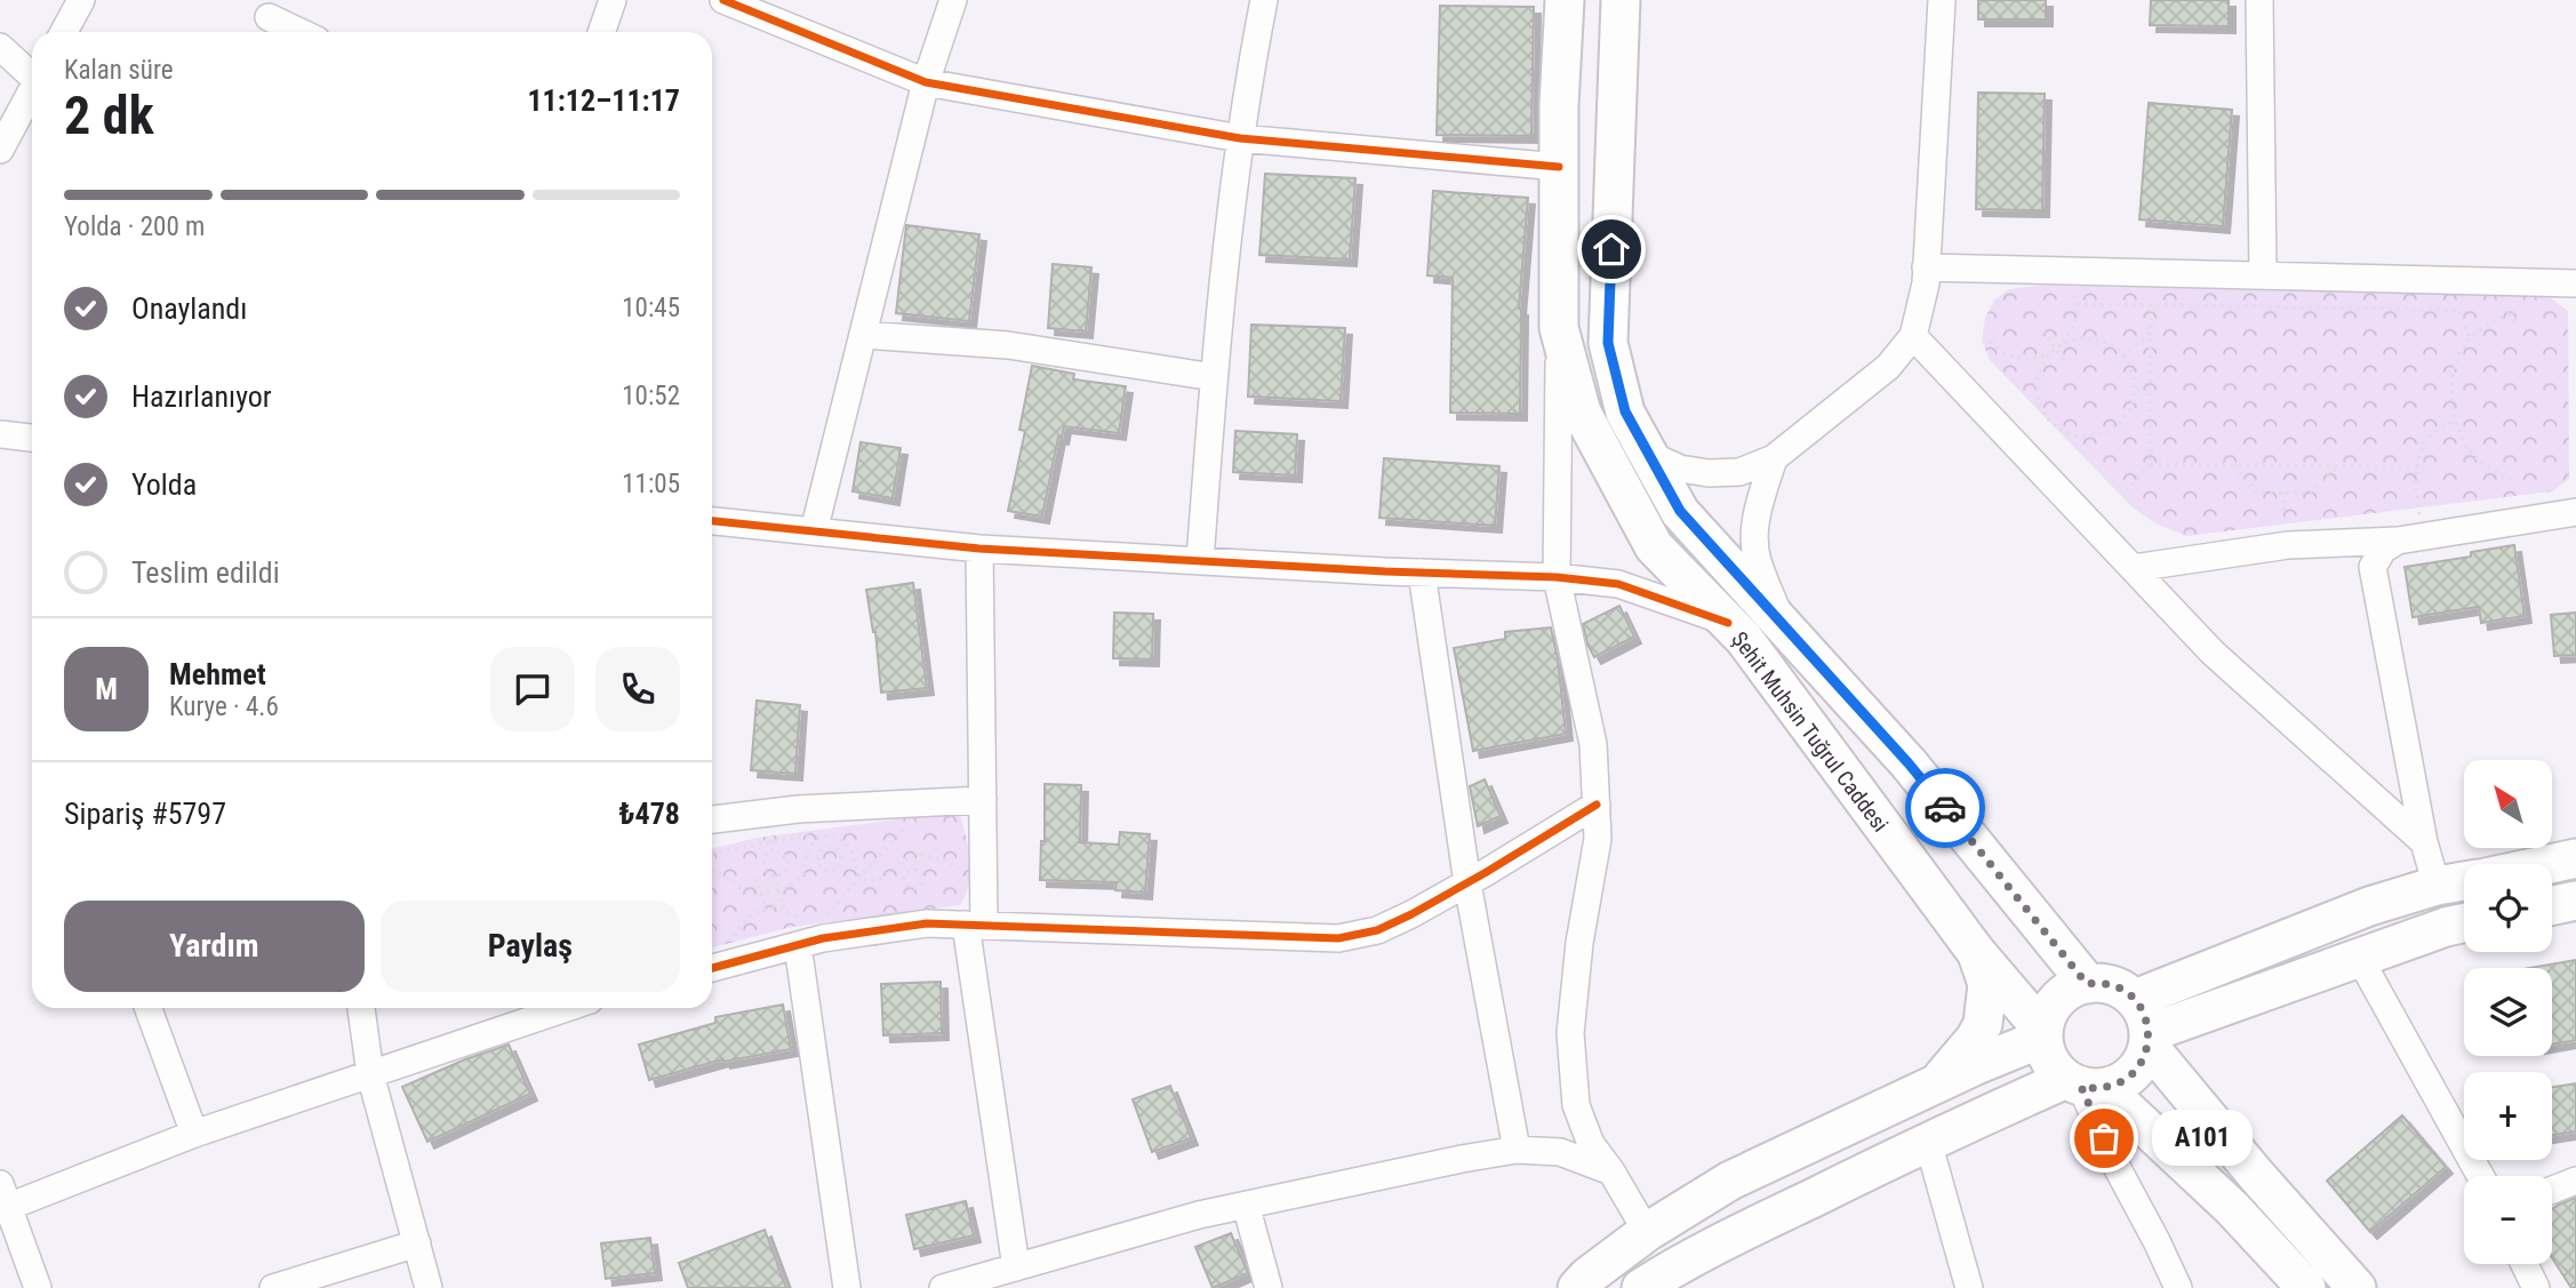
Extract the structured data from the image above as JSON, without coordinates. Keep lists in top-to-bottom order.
{
  "streets": {
    "main road": ["Şehit Muhsin Tuğrul Caddesi"]
  },
  "places": ["A101"],
  "north": "top left",
  "page": {
    "heading": ["2 dk", "Kalan süre", "11:12–11:17"],
    "panel": [
      "Mehmet",
      "Kurye · 4.6",
      "Sipariş #5797",
      "₺478"
    ],
    "bar": "Yolda · 200 m",
    "list": [
      ["Onaylandı", "10:45"],
      ["Hazırlanıyor", "10:52"],
      ["Yolda", "11:05"],
      "Teslim edildi"
    ],
    "round": "M",
    "map_buttons": ["+", "−"],
    "buttons": ["Yardım", "Paylaş"],
    "bubble": "A101"
  }
}
